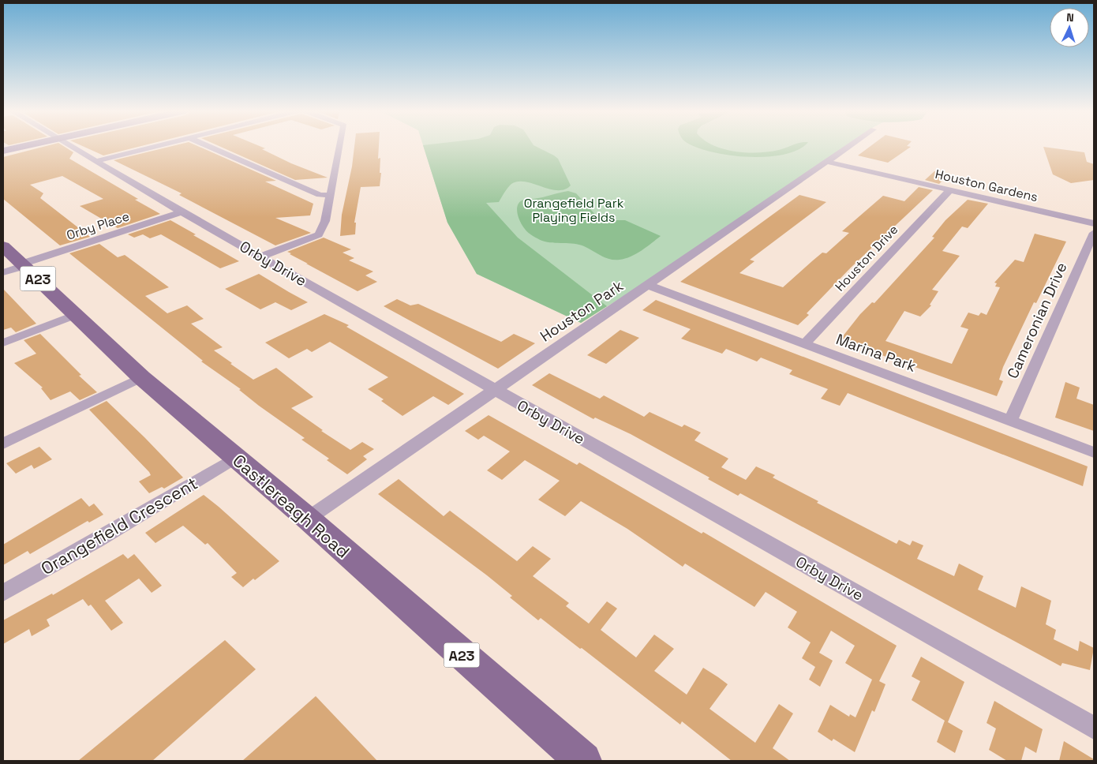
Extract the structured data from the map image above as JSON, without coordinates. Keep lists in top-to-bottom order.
{
  "streets": {
    "main road": ["A23", "Castlereagh Road"],
    "street": [
      "Houston Gardens",
      "Orby Place",
      "Houston Drive",
      "Orby Drive",
      "Houston Park",
      "Cameronian Drive",
      "Marina Park",
      "Orangefield Crescent"
    ]
  },
  "crossings": [
    ["Houston Gardens", "Houston Drive"],
    ["Houston Gardens", "Houston Park"],
    ["Orby Place", "Orby Drive"],
    ["Orby Place", "Castlereagh Road"],
    ["Houston Drive", "Marina Park"],
    ["Orby Drive", "Houston Park"],
    ["Houston Park", "Marina Park"],
    ["Houston Park", "Castlereagh Road"],
    ["Cameronian Drive", "Marina Park"],
    ["Castlereagh Road", "Orangefield Crescent"]
  ],
  "parks": ["Orangefield Park Playing Fields"],
  "north": "top"
}
